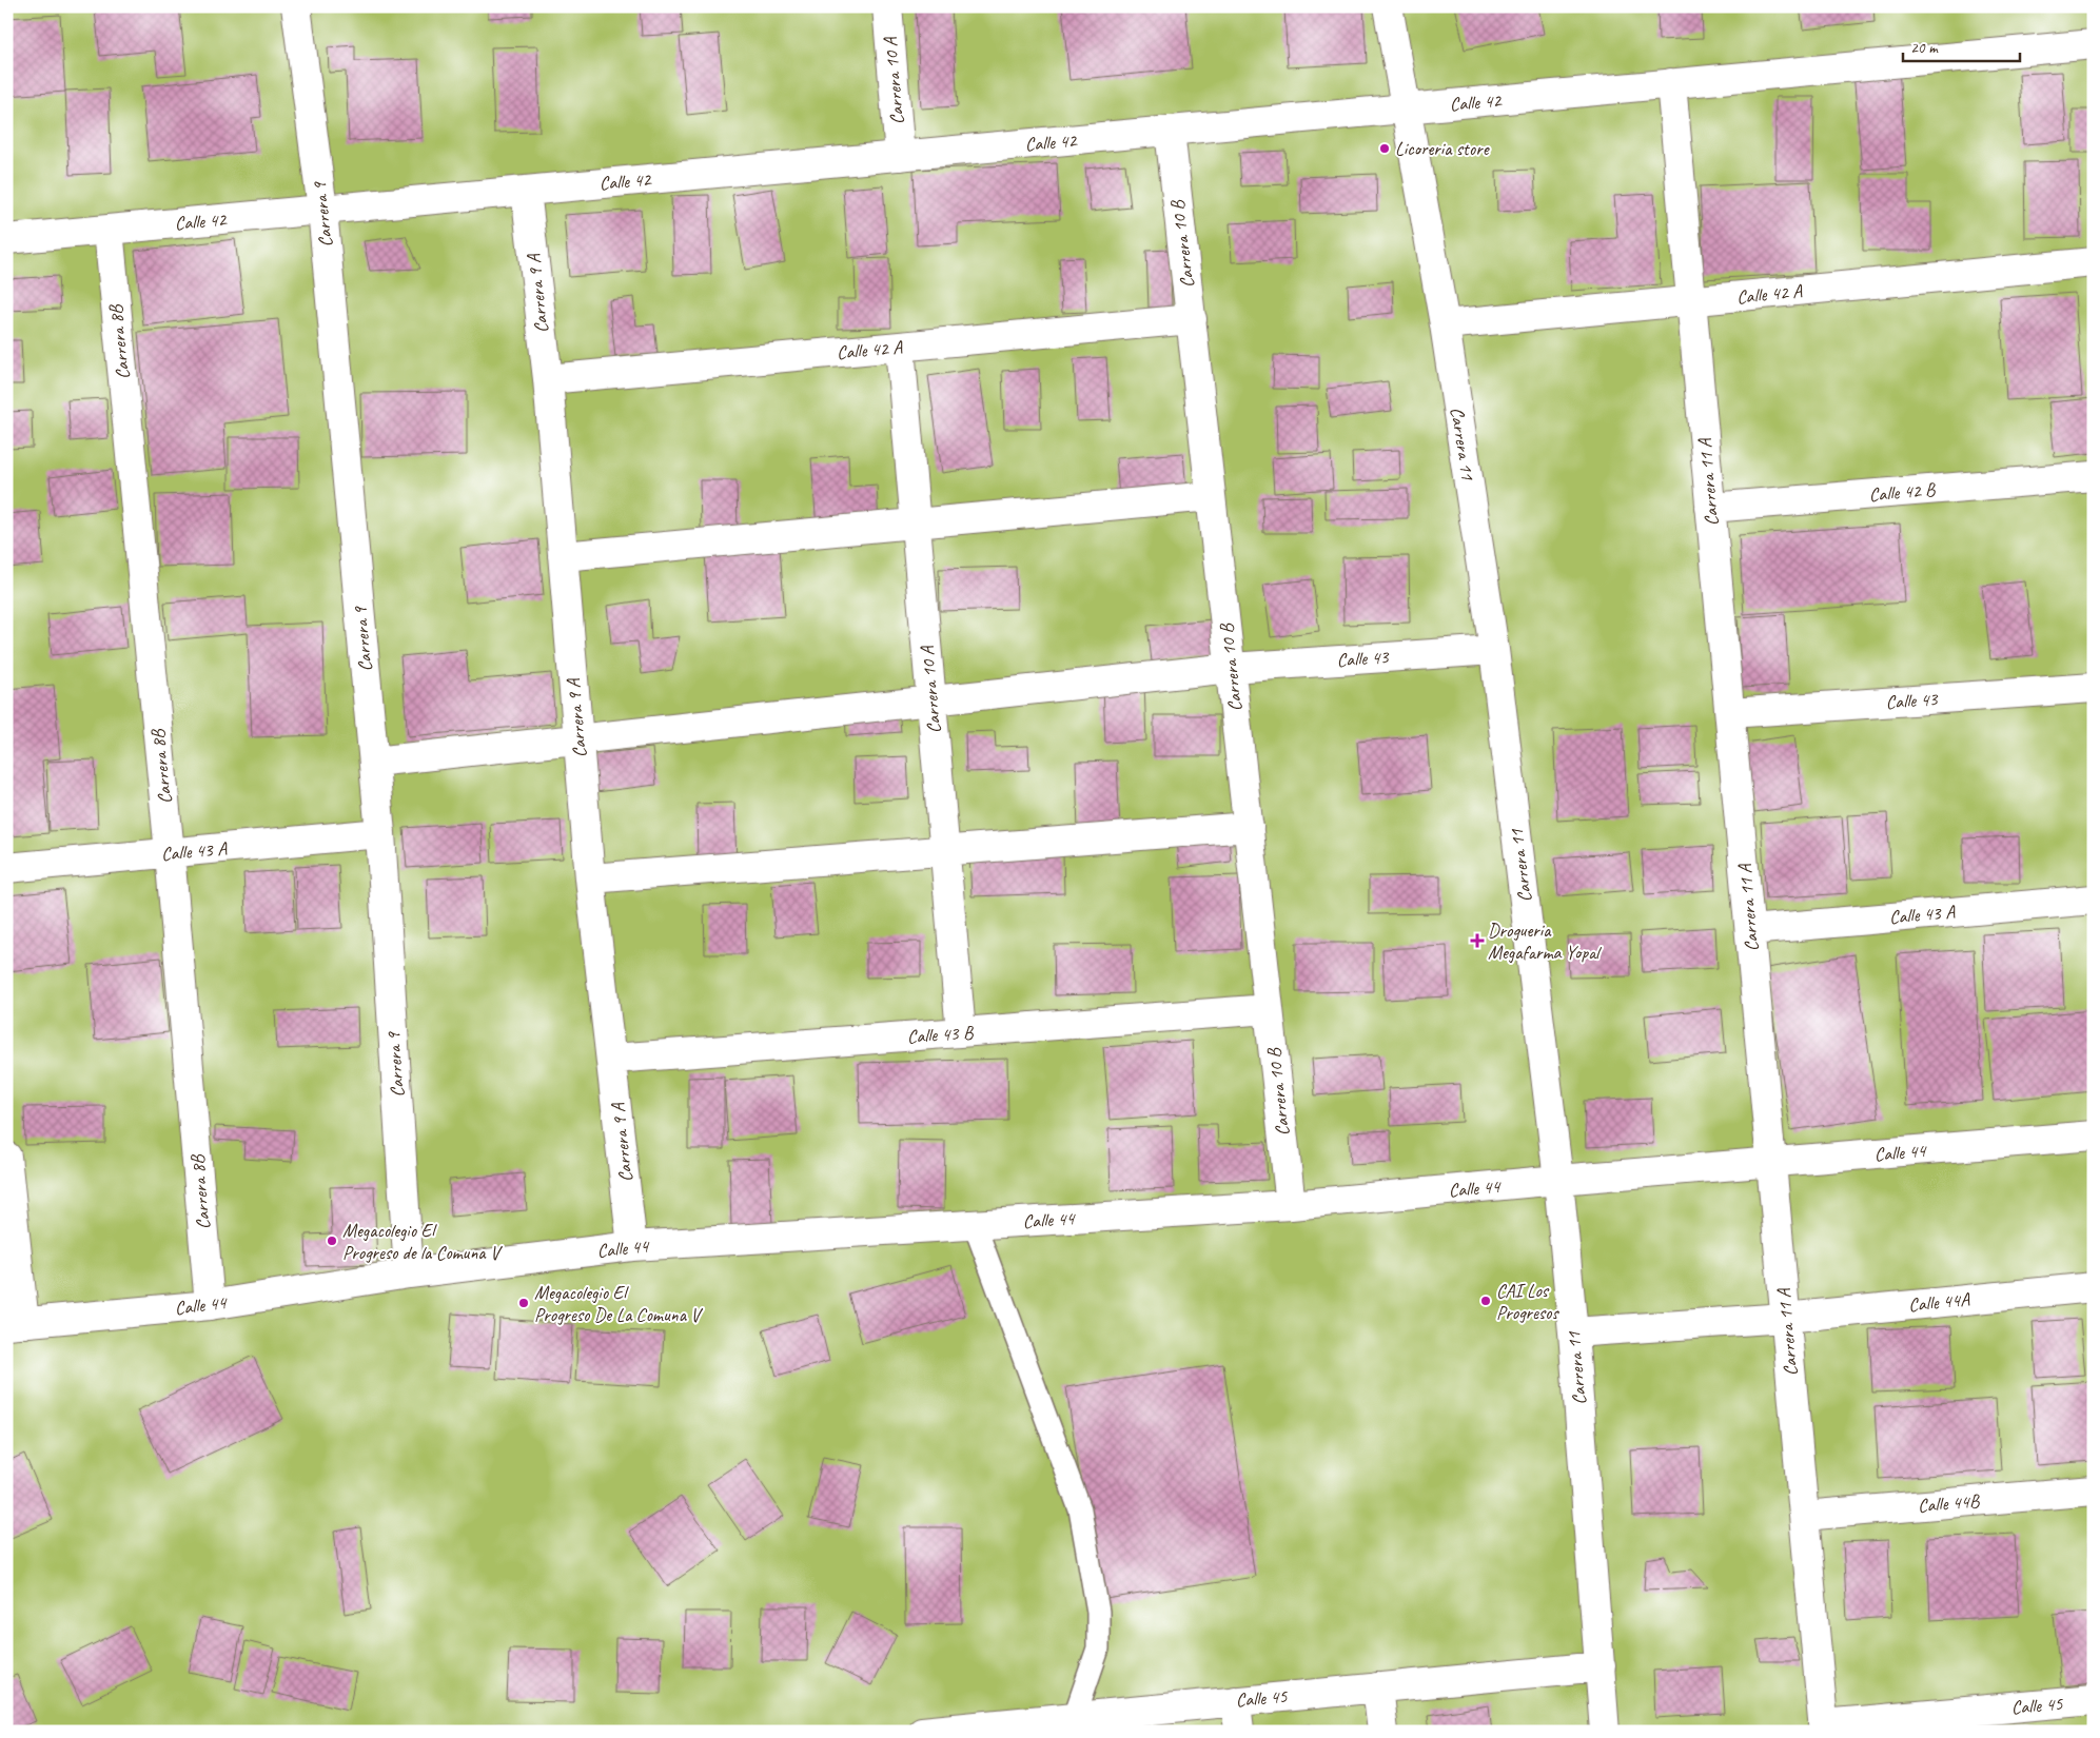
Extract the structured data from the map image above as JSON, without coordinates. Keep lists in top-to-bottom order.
{
  "streets": {
    "street": [
      "Carrera 10 A",
      "Calle 42",
      "Carrera 9",
      "Carrera 10 B",
      "Carrera 9 A",
      "Calle 42 A",
      "Carrera 8B",
      "Carrera 11",
      "Carrera 11 A",
      "Calle 42 B",
      "Calle 43",
      "Calle 43 A",
      "Calle 43 B",
      "Calle 44",
      "Calle 44A",
      "Calle 44B",
      "Calle 45"
    ]
  },
  "crossings": [
    ["Carrera 10 A", "Calle 42"],
    ["Carrera 10 A", "Calle 42 A"],
    ["Carrera 10 A", "Calle 43"],
    ["Carrera 10 A", "Calle 43 B"],
    ["Calle 42", "Carrera 9"],
    ["Calle 42", "Carrera 10 B"],
    ["Calle 42", "Carrera 9 A"],
    ["Calle 42", "Carrera 8B"],
    ["Calle 42", "Carrera 11"],
    ["Calle 42", "Carrera 11 A"],
    ["Carrera 9", "Calle 43"],
    ["Carrera 9", "Calle 43 A"],
    ["Carrera 9", "Calle 44"],
    ["Carrera 10 B", "Calle 42 A"],
    ["Carrera 10 B", "Calle 43"],
    ["Carrera 10 B", "Calle 43 B"],
    ["Carrera 10 B", "Calle 44"],
    ["Carrera 9 A", "Calle 42 A"],
    ["Carrera 9 A", "Calle 43"],
    ["Carrera 9 A", "Calle 43 B"],
    ["Carrera 9 A", "Calle 44"],
    ["Calle 42 A", "Carrera 11"],
    ["Calle 42 A", "Carrera 11 A"],
    ["Carrera 8B", "Calle 43 A"],
    ["Carrera 8B", "Calle 44"],
    ["Carrera 11", "Calle 43"],
    ["Carrera 11", "Calle 44"],
    ["Carrera 11", "Calle 44A"],
    ["Carrera 11", "Calle 45"],
    ["Carrera 11 A", "Calle 42 B"],
    ["Carrera 11 A", "Calle 43"],
    ["Carrera 11 A", "Calle 43 A"],
    ["Carrera 11 A", "Calle 44"],
    ["Carrera 11 A", "Calle 44A"],
    ["Carrera 11 A", "Calle 44B"],
    ["Carrera 11 A", "Calle 45"]
  ],
  "places": {
    "other": [
      "Licoreria store",
      "Megacolegio El Progreso de la Comuna V",
      "CAI Los Progresos",
      "Megacolegio El Progreso De La Comuna V"
    ],
    "health": ["Drogueria Megafarma Yopal"]
  },
  "scale_bar": "20 m"
}
